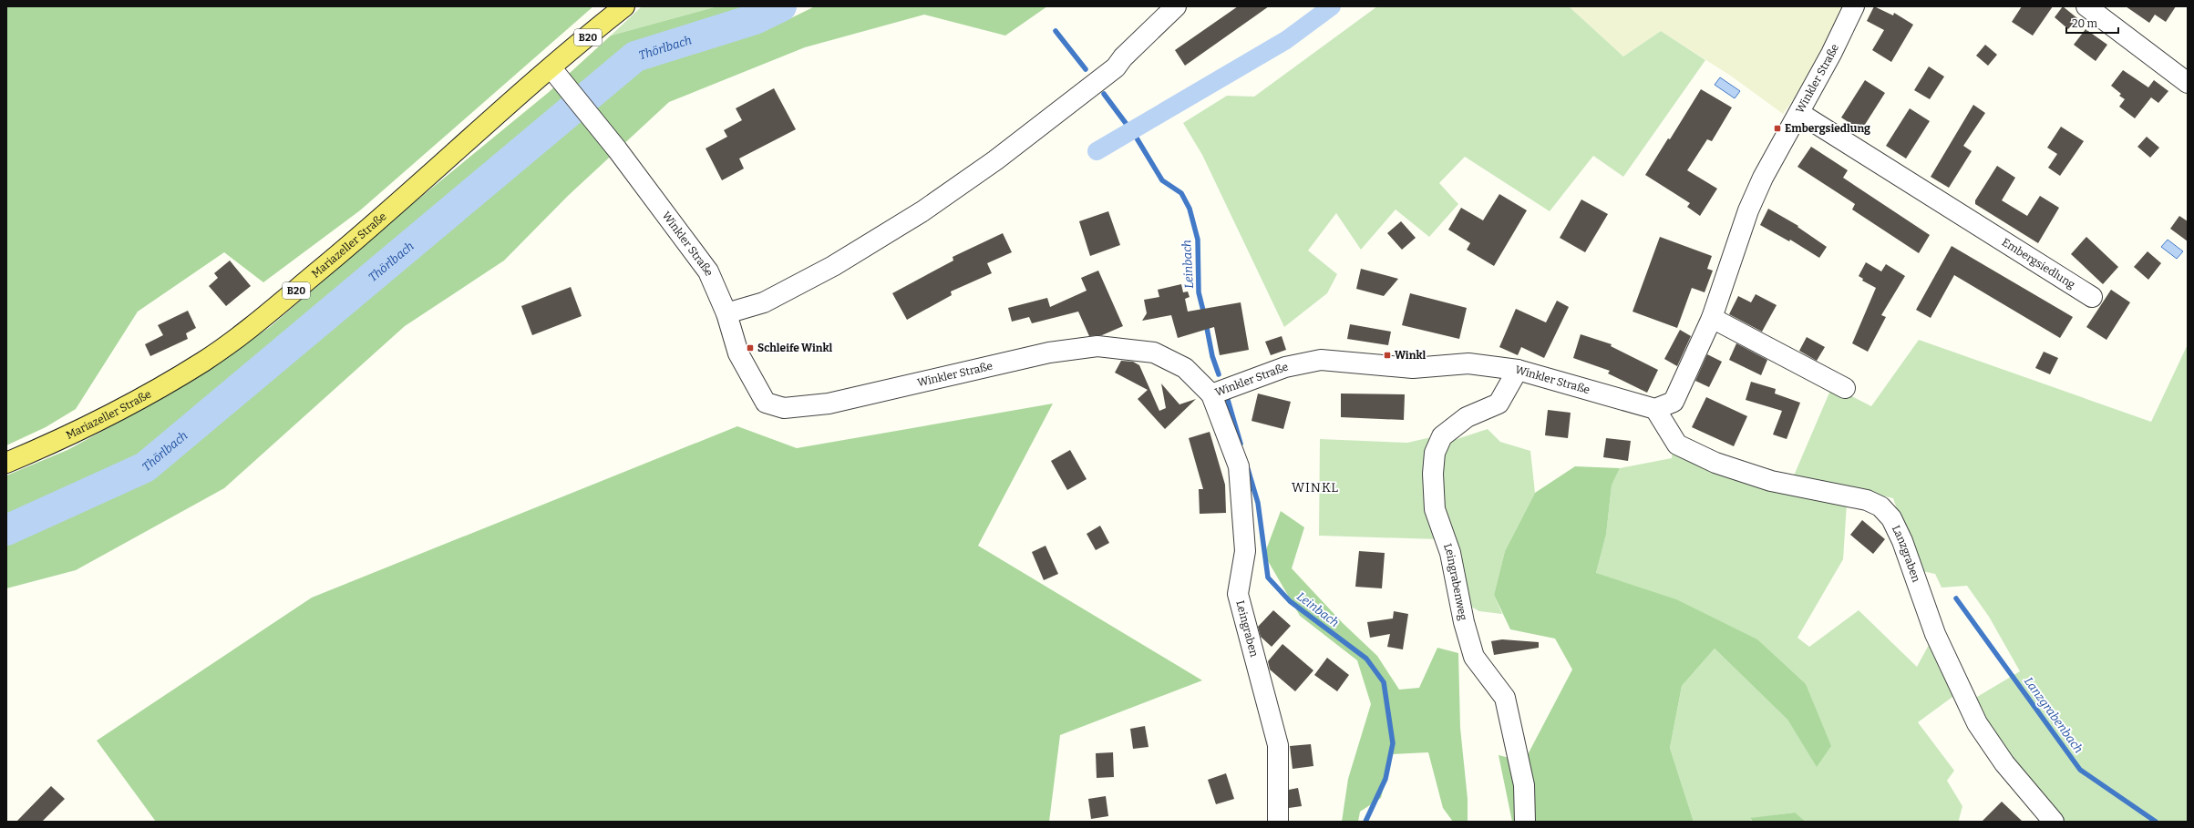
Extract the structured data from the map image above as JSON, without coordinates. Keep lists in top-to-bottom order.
{
  "streets": {
    "main road": ["B20", "Mariazeller Straße"],
    "street": [
      "Winkler Straße",
      "Embergsiedlung",
      "Lanzgraben",
      "Leingrabenweg",
      "Leingraben"
    ]
  },
  "crossings": [
    ["Winkler Straße", "Mariazeller Straße"],
    ["Winkler Straße", "Embergsiedlung"],
    ["Winkler Straße", "Lanzgraben"],
    ["Winkler Straße", "Leingrabenweg"],
    ["Winkler Straße", "Leingraben"]
  ],
  "districts": ["WINKL"],
  "water": ["Thörlbach", "Leinbach", "Lanzgrabenbach"],
  "places": {
    "transit": ["Embergsiedlung", "Schleife Winkl", "Winkl"]
  },
  "scale_bar": "20 m"
}
